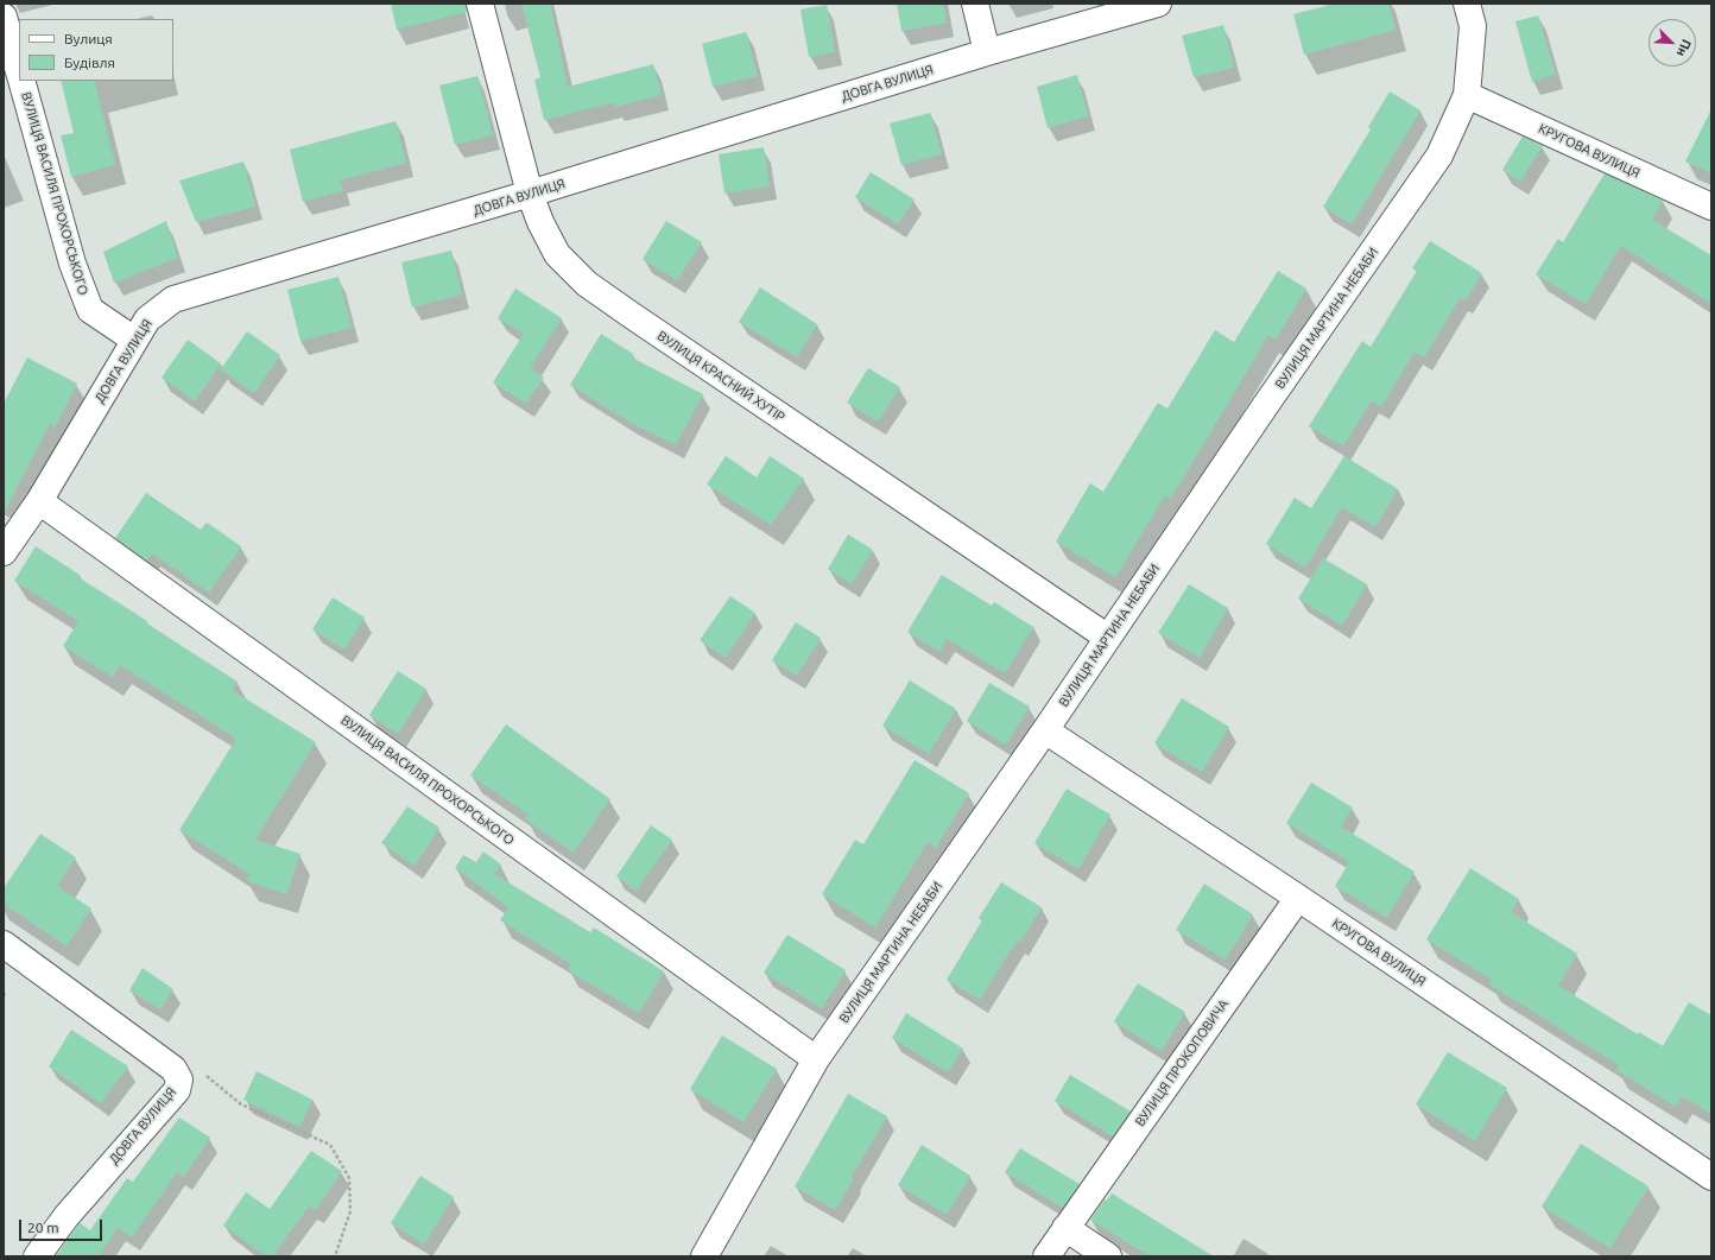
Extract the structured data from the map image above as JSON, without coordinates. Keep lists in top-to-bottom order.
{
  "streets": {
    "street": [
      "ДОВГА ВУЛИЦЯ",
      "КРУГОВА ВУЛИЦЯ",
      "ВУЛИЦЯ ВАСИЛЯ ПРОХОРСЬКОГО",
      "ВУЛИЦЯ МАРТИНА НЕБАБИ",
      "ВУЛИЦЯ КРАСНИЙ ХУТІР",
      "ВУЛИЦЯ ПРОКОПОВИЧА"
    ]
  },
  "crossings": [
    ["ДОВГА ВУЛИЦЯ", "ВУЛИЦЯ ВАСИЛЯ ПРОХОРСЬКОГО"],
    ["ДОВГА ВУЛИЦЯ", "ВУЛИЦЯ КРАСНИЙ ХУТІР"],
    ["КРУГОВА ВУЛИЦЯ", "ВУЛИЦЯ МАРТИНА НЕБАБИ"],
    ["КРУГОВА ВУЛИЦЯ", "ВУЛИЦЯ ПРОКОПОВИЧА"],
    ["ВУЛИЦЯ ВАСИЛЯ ПРОХОРСЬКОГО", "ВУЛИЦЯ МАРТИНА НЕБАБИ"],
    ["ВУЛИЦЯ МАРТИНА НЕБАБИ", "ВУЛИЦЯ КРАСНИЙ ХУТІР"]
  ],
  "legend": ["Вулиця", "Будівля"],
  "scale_bar": "20 m",
  "north": "bottom right"
}
